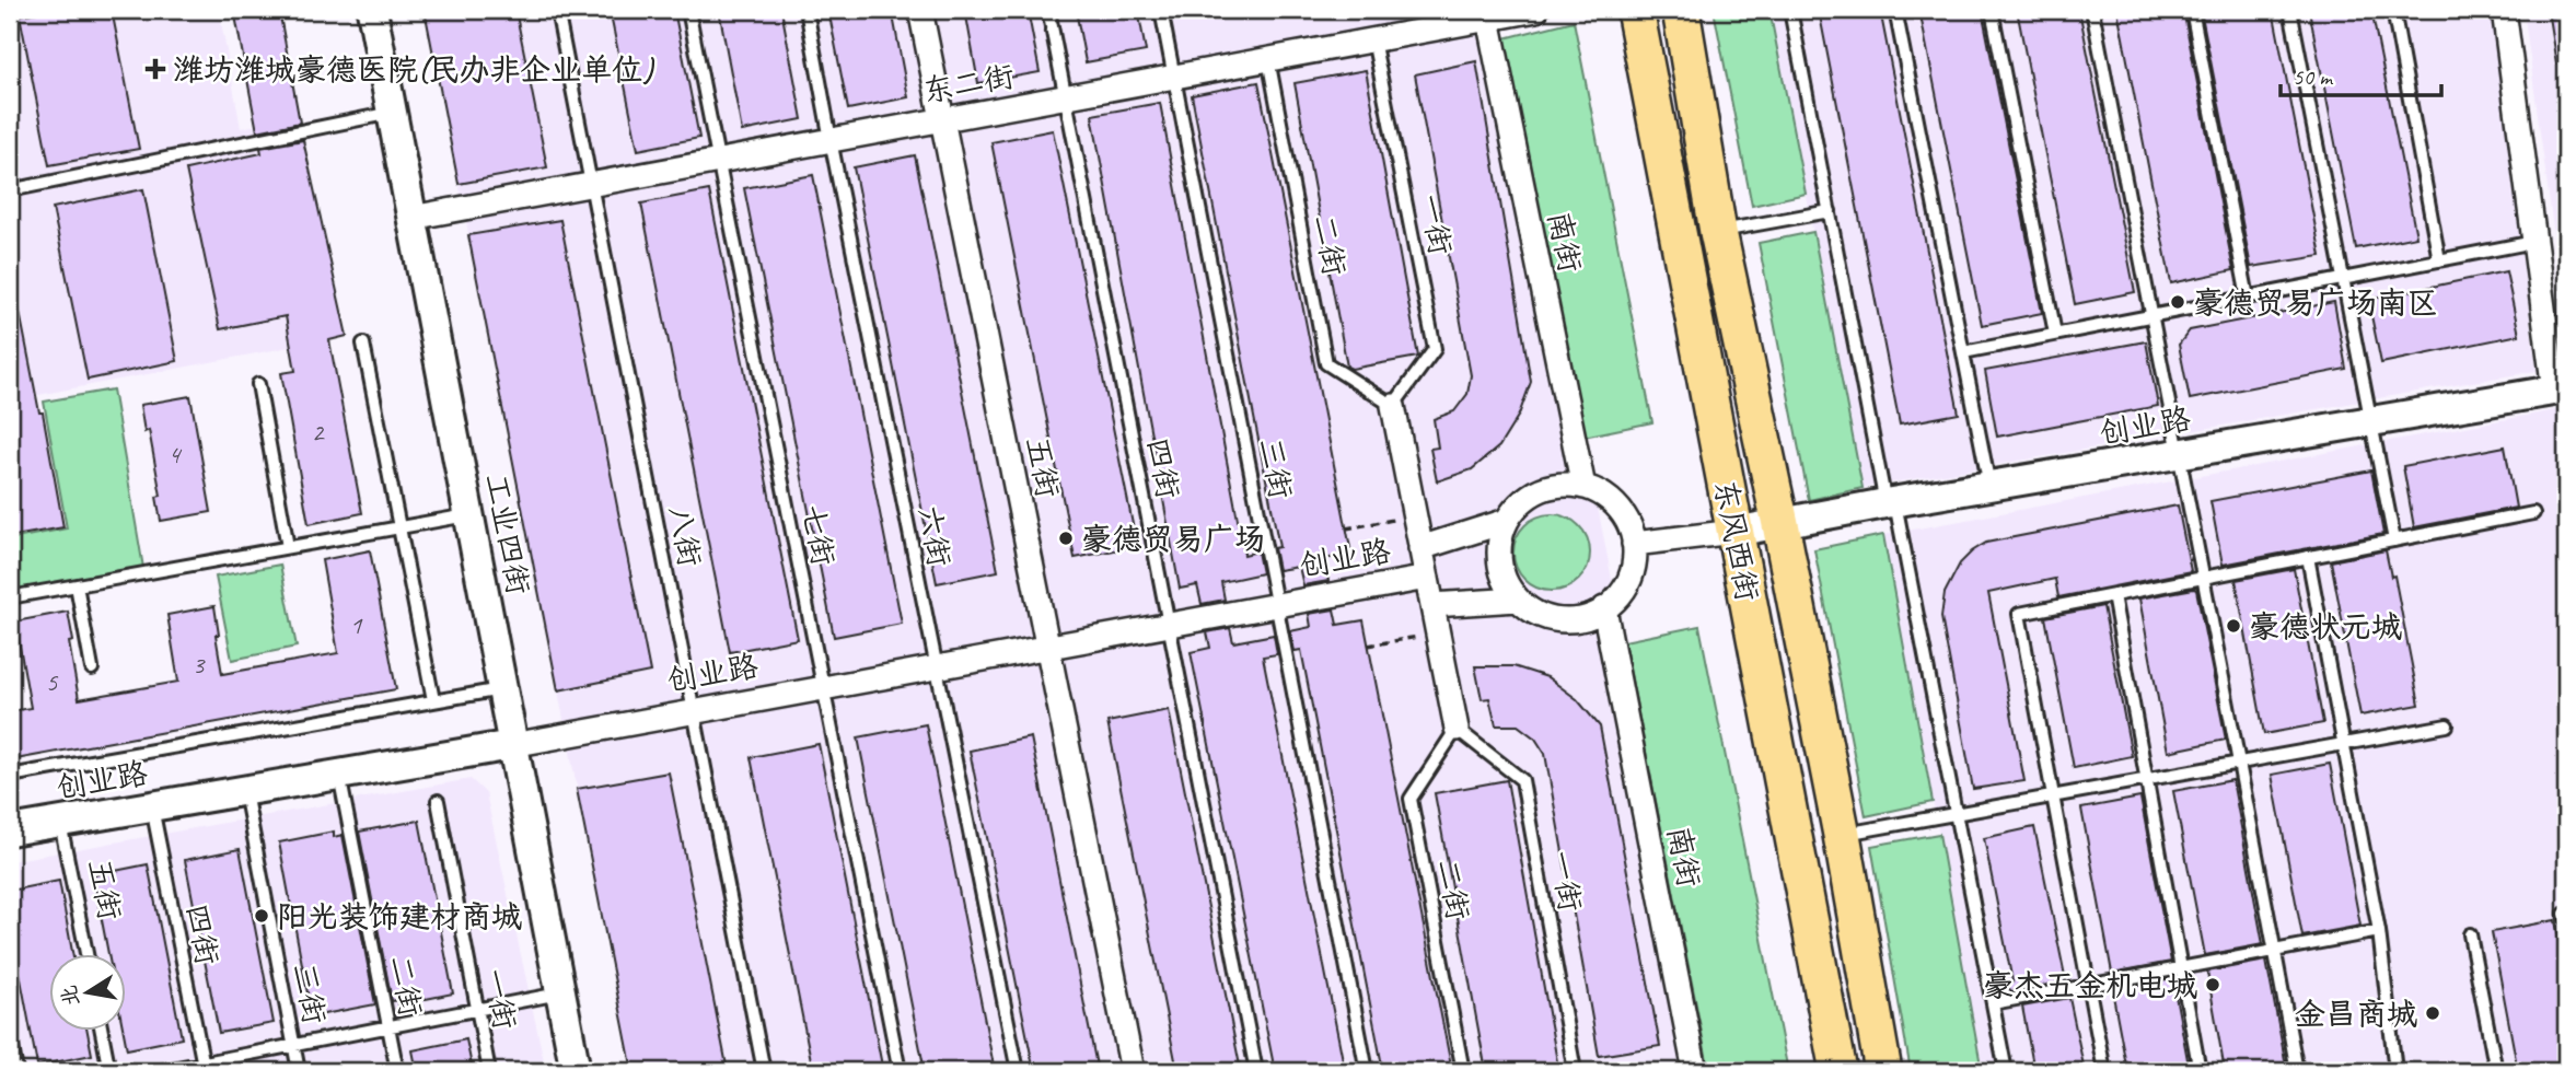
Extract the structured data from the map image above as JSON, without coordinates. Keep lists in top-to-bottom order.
{
  "streets": {
    "main road": ["东风西街"],
    "street": [
      "东二街",
      "南街",
      "创业路",
      "五街",
      "工业四街"
    ],
    "lane": [
      "一街",
      "二街",
      "四街",
      "三街",
      "七街",
      "八街",
      "六街"
    ]
  },
  "crossings": [
    ["东二街", "一街"],
    ["东二街", "南街"],
    ["东二街", "二街"],
    ["东二街", "五街"],
    ["东二街", "四街"],
    ["东二街", "三街"],
    ["东二街", "工业四街"],
    ["东二街", "七街"],
    ["东二街", "八街"],
    ["东二街", "六街"],
    ["一街", "二街"],
    ["二街", "创业路"],
    ["创业路", "五街"],
    ["创业路", "四街"],
    ["创业路", "三街"],
    ["创业路", "工业四街"],
    ["创业路", "七街"],
    ["创业路", "八街"],
    ["创业路", "六街"],
    ["创业路", "东风西街"]
  ],
  "places": {
    "health": ["潍坊潍城豪德医院(民办非企业单位)"],
    "other": [
      "豪德贸易广场南区",
      "豪德贸易广场",
      "豪德状元城",
      "阳光装饰建材商城",
      "豪杰五金机电城",
      "金昌商城"
    ]
  },
  "house_numbers": [
    "2",
    "4",
    "1",
    "3",
    "5"
  ],
  "scale_bar": "50 m",
  "north": "left"
}
